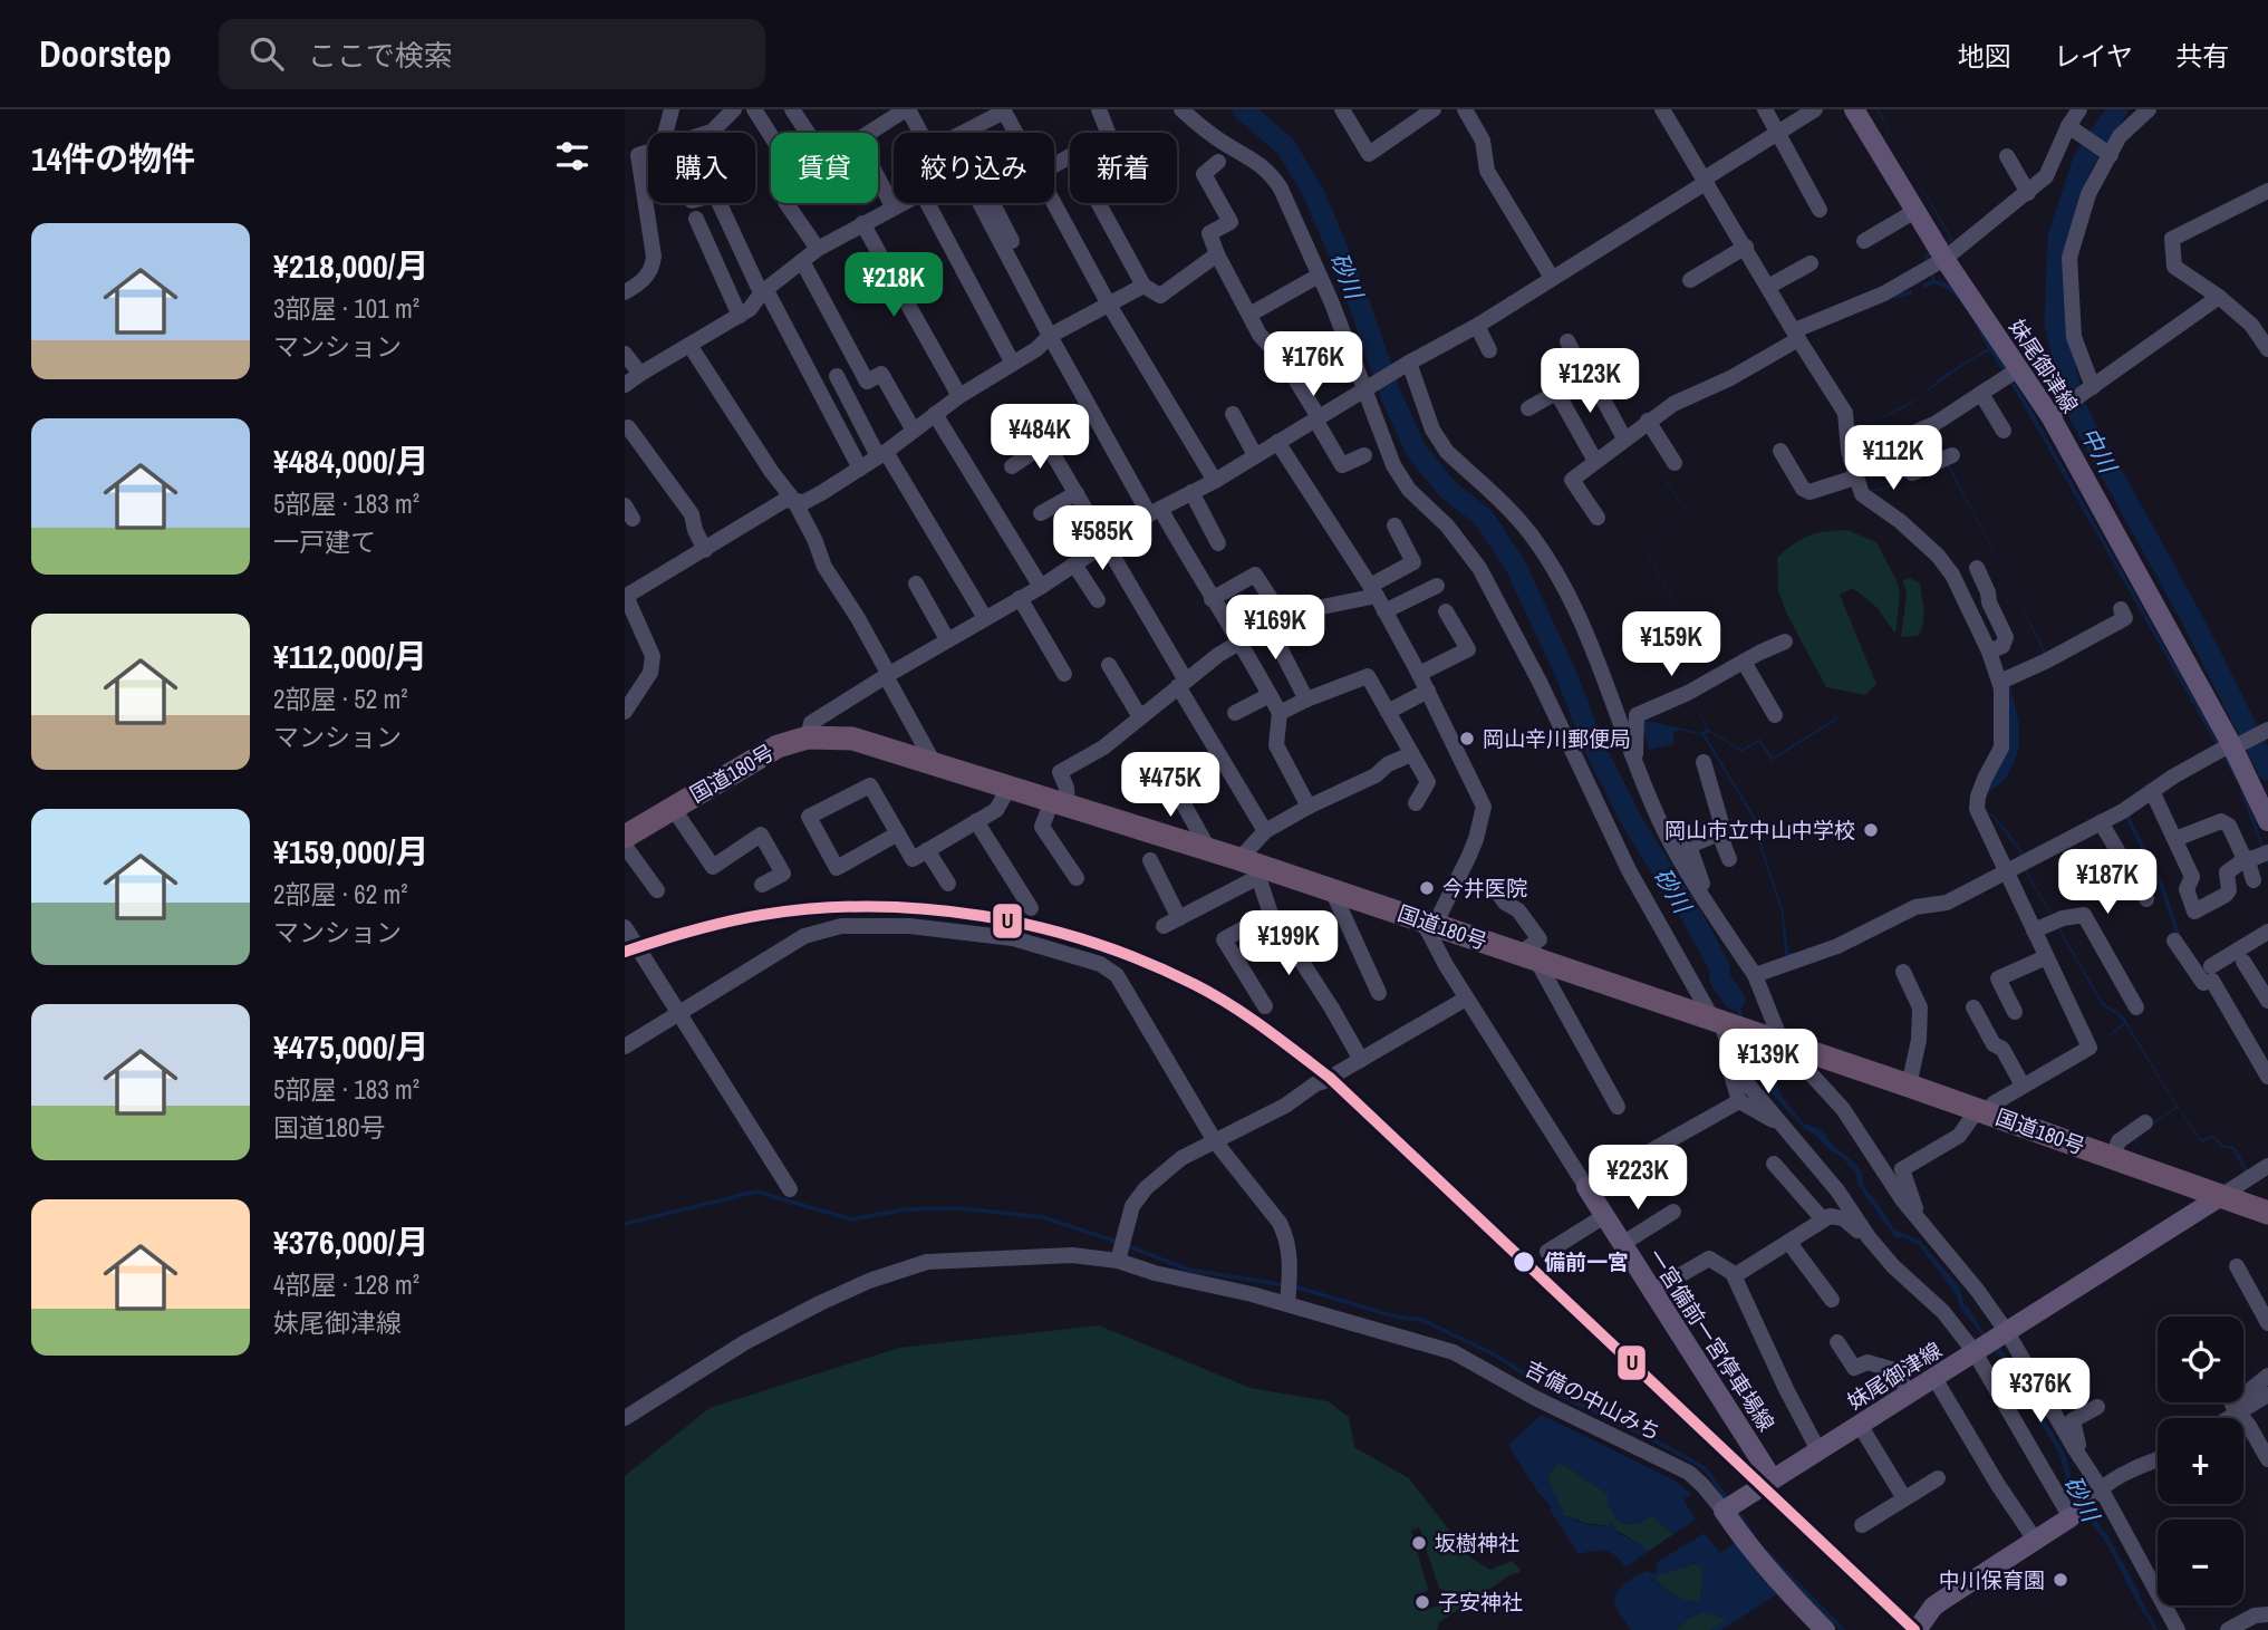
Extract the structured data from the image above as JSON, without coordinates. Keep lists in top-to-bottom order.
{
  "streets": {
    "highway": ["国道180号"],
    "main road": ["妹尾御津線", "一宮備前一宮停車場線"],
    "street": ["吉備の中山みち"]
  },
  "crossings": [
    ["妹尾御津線", "国道180号"],
    ["妹尾御津線", "一宮備前一宮停車場線"],
    ["妹尾御津線", "吉備の中山みち"]
  ],
  "water": ["砂川", "中川"],
  "places": [
    "岡山辛川郵便局",
    "岡山市立中山中学校",
    "今井医院",
    "備前一宮",
    "坂樹神社",
    "中川保育園",
    "子安神社"
  ],
  "lines": ["transit line U"],
  "page": {
    "header": "Doorstep",
    "search": "ここで検索",
    "nav": ["地図", "レイヤ", "共有"],
    "heading": "14件の物件",
    "chip": [
      "購入",
      "賃貸",
      "絞り込み",
      "新着"
    ],
    "list": [
      {
        "name": "¥218,000/月",
        "note": "3部屋 · 101 m² · マンション"
      },
      {
        "name": "¥484,000/月",
        "note": "5部屋 · 183 m² · 一戸建て"
      },
      {
        "name": "¥112,000/月",
        "note": "2部屋 · 52 m² · マンション"
      },
      {
        "name": "¥159,000/月",
        "note": "2部屋 · 62 m² · マンション"
      },
      {
        "name": "¥475,000/月",
        "note": "5部屋 · 183 m² · 国道180号"
      },
      {
        "name": "¥376,000/月",
        "note": "4部屋 · 128 m² · 妹尾御津線"
      }
    ],
    "price": [
      "¥218K",
      "¥176K",
      "¥123K",
      "¥484K",
      "¥112K",
      "¥585K",
      "¥169K",
      "¥159K",
      "¥475K",
      "¥187K",
      "¥199K",
      "¥139K",
      "¥223K",
      "¥376K"
    ],
    "map_buttons": ["+", "−"]
  }
}
